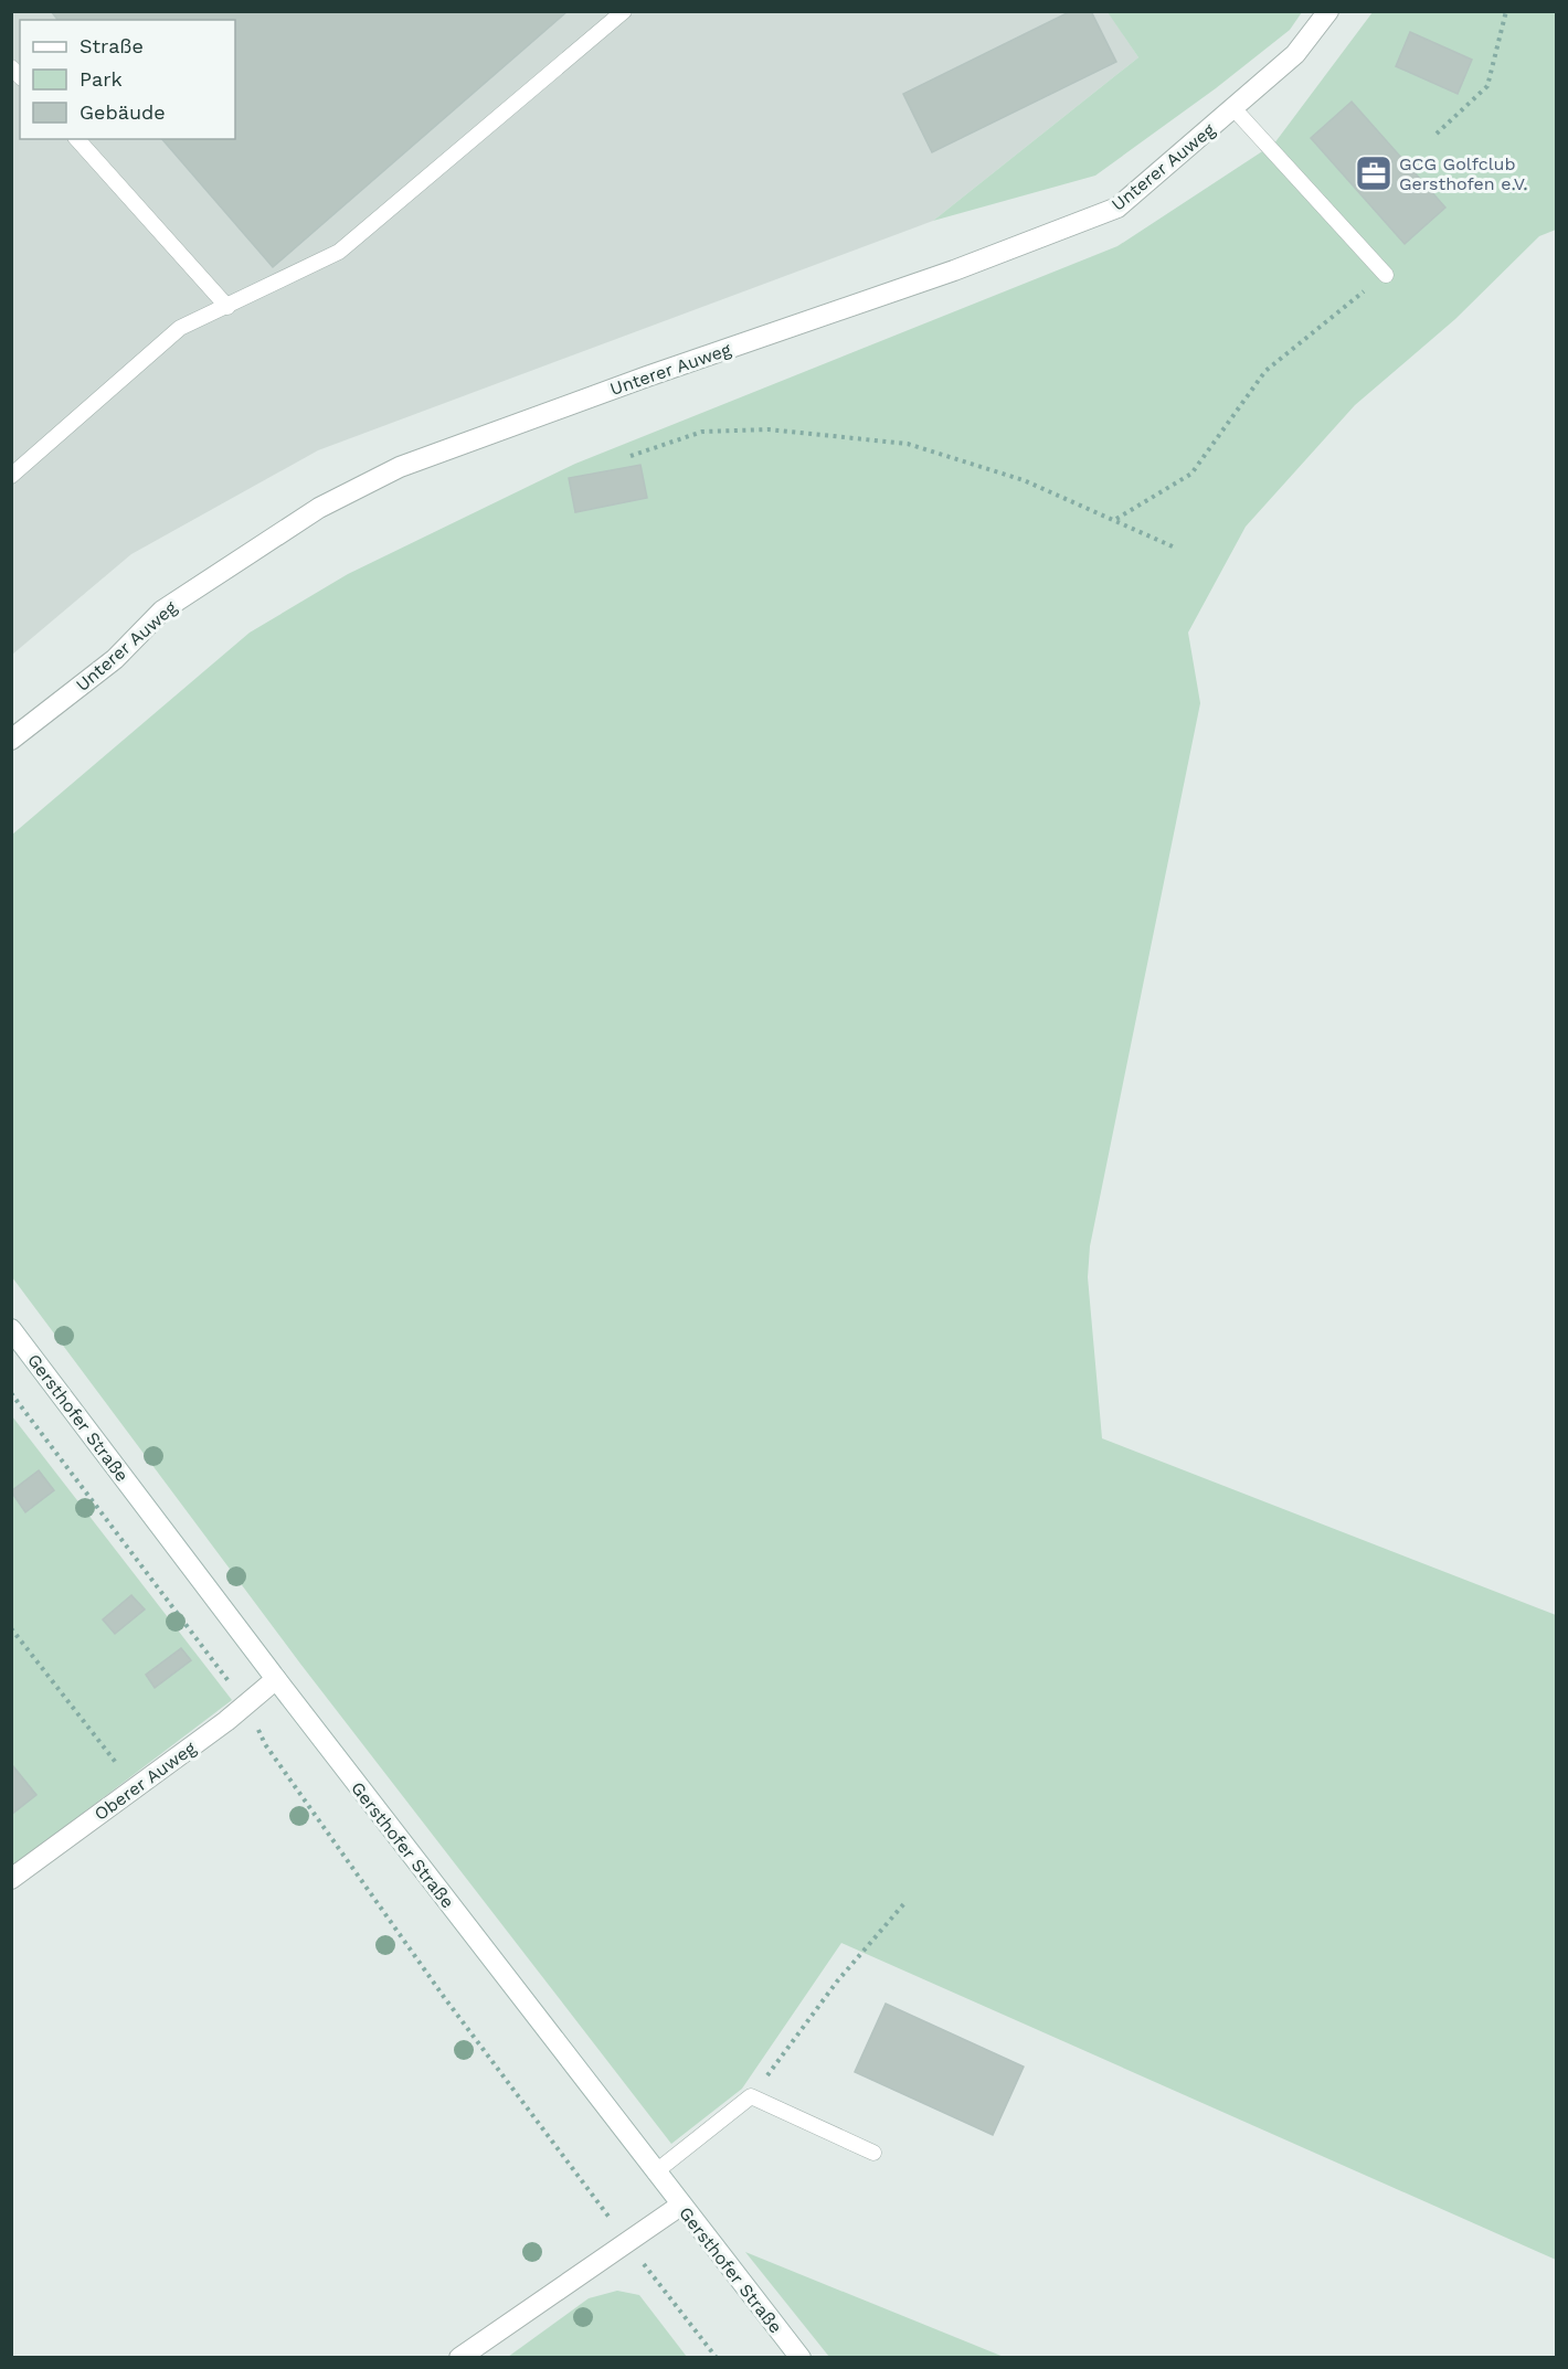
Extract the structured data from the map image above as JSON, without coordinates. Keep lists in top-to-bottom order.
{
  "streets": {
    "street": ["Unterer Auweg", "Gersthofer Straße", "Oberer Auweg"]
  },
  "crossings": [
    ["Gersthofer Straße", "Oberer Auweg"]
  ],
  "places": {
    "office": ["GCG Golfclub Gersthofen e.V."]
  },
  "legend": ["Straße", "Park", "Gebäude"]
}
